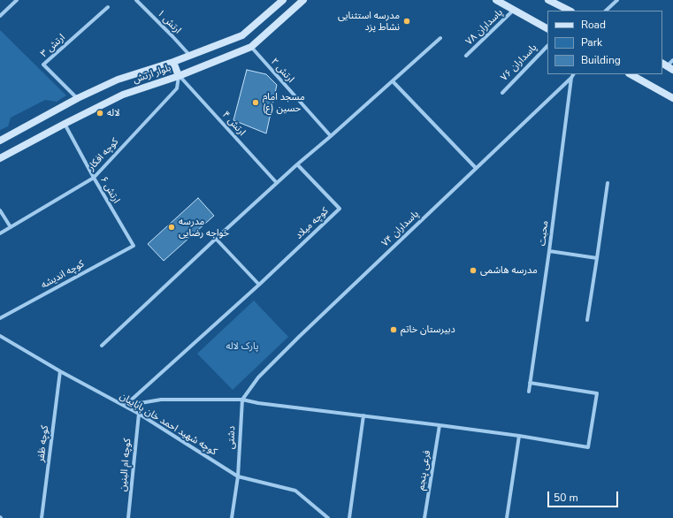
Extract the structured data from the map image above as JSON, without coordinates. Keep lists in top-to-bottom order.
{
  "streets": {
    "street": [
      "ارتش ۱",
      "پاسداران ۷۸",
      "ارتش ۳",
      "پاسداران ۷۶",
      "ارتش ۲",
      "بلوار ارتش",
      "ارتش ۴",
      "کوچه افکار",
      "ارتش ۶",
      "کوچه میلاد",
      "پاسداران ۷۴",
      "محبت",
      "کوچه اندیشه",
      "کوچه شهید احمد خان باباییان",
      "دشتی",
      "کوچه ظفر",
      "کوچه ام البنین",
      "فرعی پنجم"
    ]
  },
  "crossings": [
    ["ارتش ۱", "بلوار ارتش"],
    ["ارتش ۳", "بلوار ارتش"],
    ["ارتش ۲", "بلوار ارتش"],
    ["بلوار ارتش", "ارتش ۴"],
    ["بلوار ارتش", "کوچه افکار"],
    ["بلوار ارتش", "ارتش ۶"],
    ["ارتش ۴", "کوچه افکار"],
    ["کوچه افکار", "ارتش ۶"],
    ["ارتش ۶", "کوچه اندیشه"],
    ["کوچه میلاد", "کوچه شهید احمد خان باباییان"],
    ["پاسداران ۷۴", "محبت"],
    ["پاسداران ۷۴", "دشتی"],
    ["کوچه شهید احمد خان باباییان", "دشتی"],
    ["کوچه شهید احمد خان باباییان", "کوچه ظفر"],
    ["کوچه شهید احمد خان باباییان", "کوچه ام البنین"]
  ],
  "parks": ["پارک لاله"],
  "places": [
    "مدرسه استثنایی نشاط یزد",
    "مسجد امام حسین (ع)",
    "لاله",
    "مدرسه خواجه رضایی",
    "مدرسه هاشمی",
    "دبیرستان خاتم"
  ],
  "legend": ["Road", "Park", "Building"],
  "scale_bar": "50 m"
}
